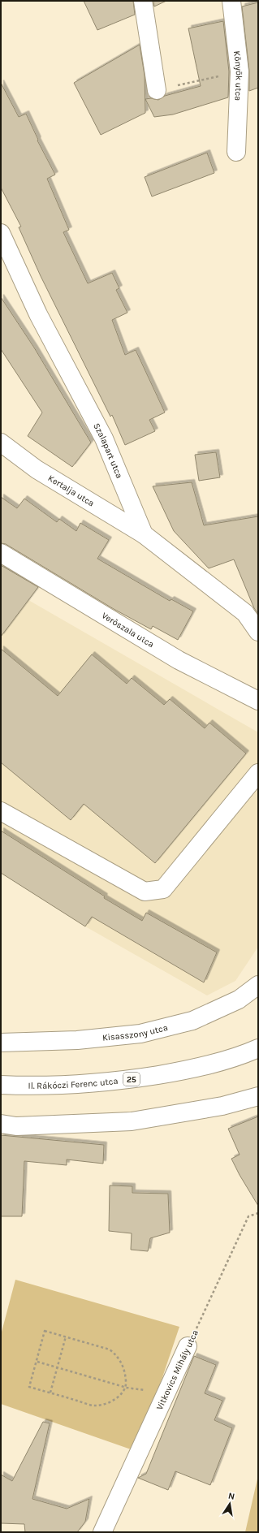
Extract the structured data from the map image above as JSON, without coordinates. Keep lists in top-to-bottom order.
{
  "streets": {
    "street": [
      "Könyök utca",
      "Szalapart utca",
      "Kertalja utca",
      "Verőszala utca",
      "Kisasszony utca",
      "25",
      "II. Rákóczi Ferenc utca",
      "Vitkovics Mihály utca"
    ]
  },
  "crossings": [
    ["Szalapart utca", "Kertalja utca"]
  ],
  "north": "top"
}
